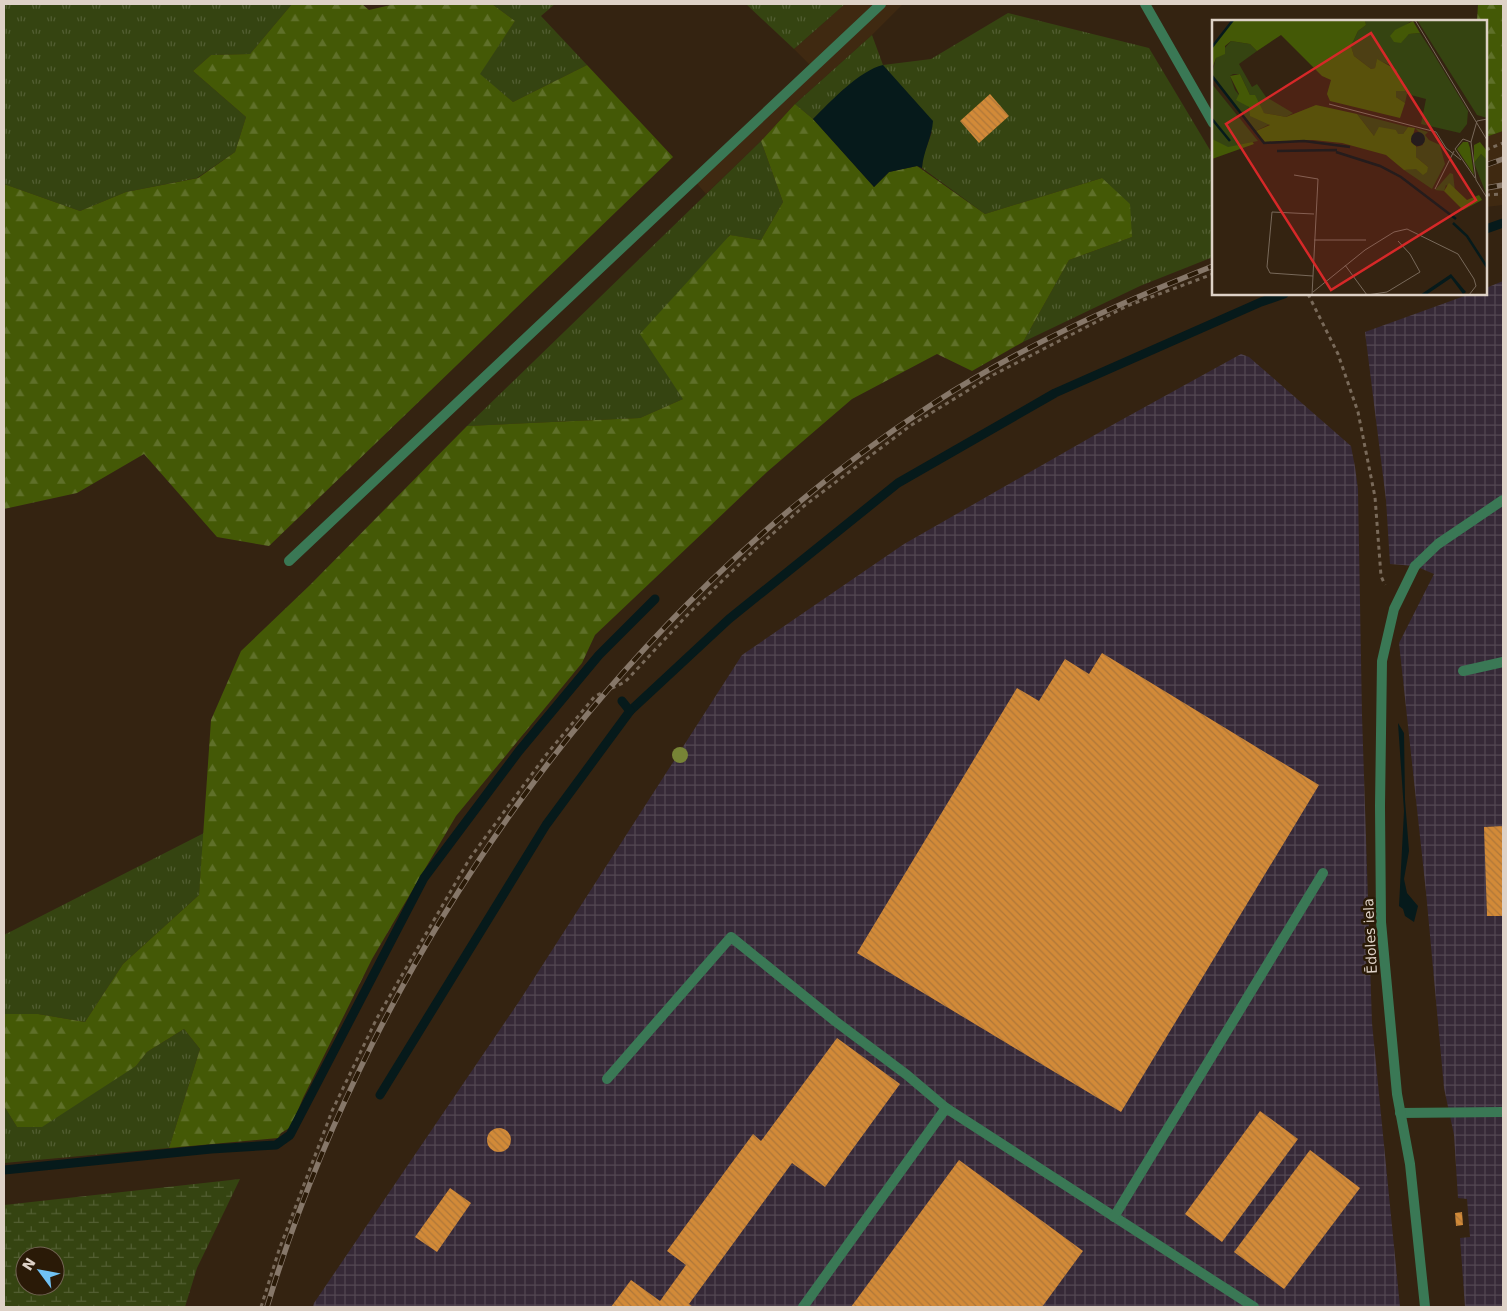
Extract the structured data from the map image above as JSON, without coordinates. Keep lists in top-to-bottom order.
{
  "streets": {
    "street": ["Ēdoles iela"]
  },
  "north": "top left"
}
